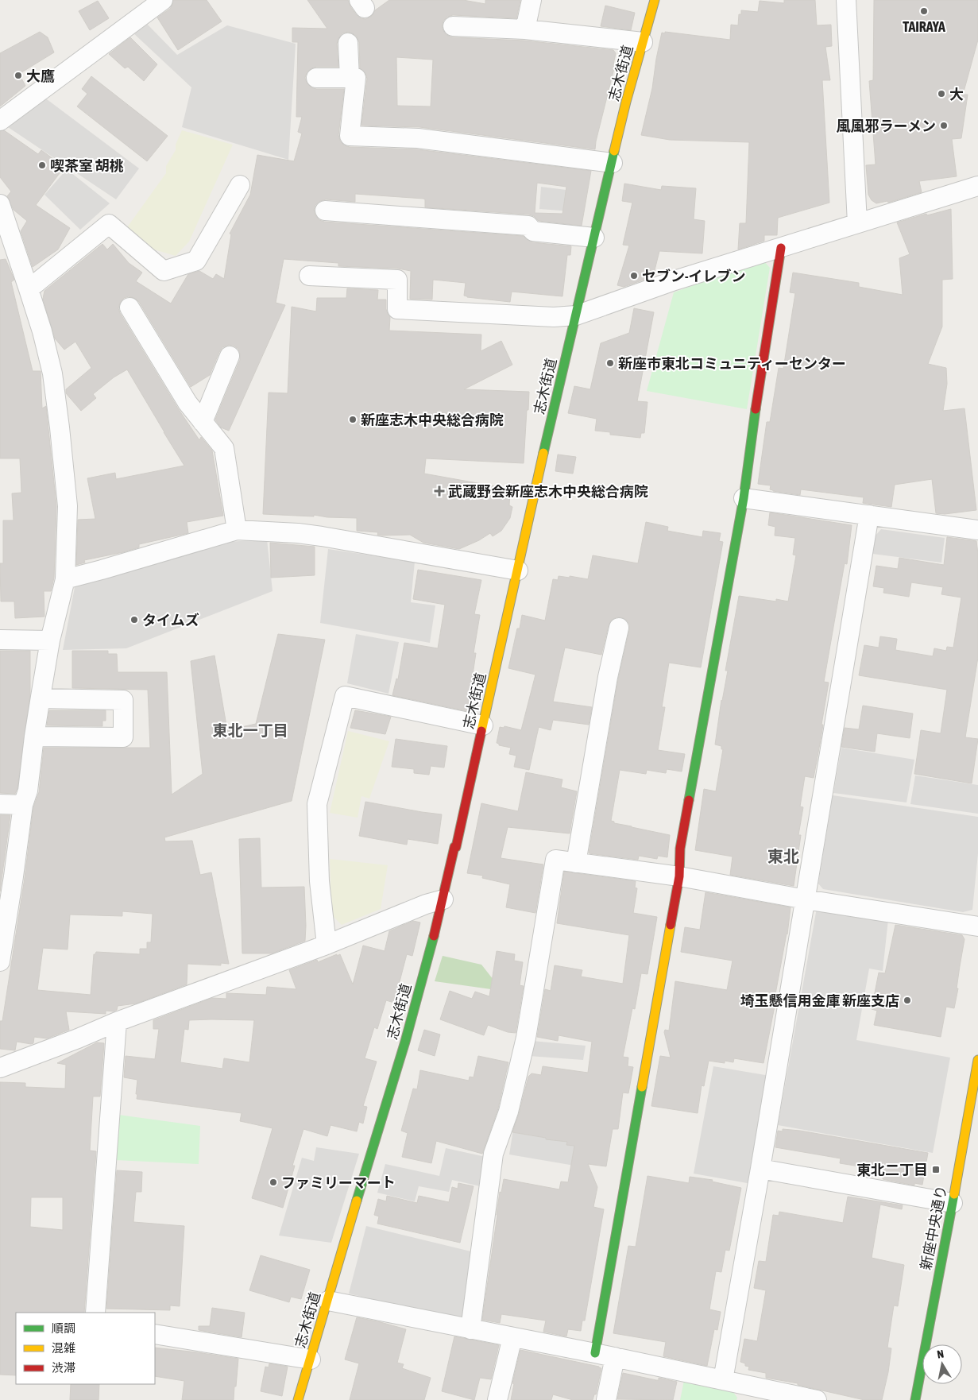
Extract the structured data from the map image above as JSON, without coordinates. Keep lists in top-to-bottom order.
{
  "streets": {
    "street": ["志木街道", "新座中央通り"]
  },
  "districts": ["東北一丁目", "東北"],
  "places": {
    "other": [
      "TAIRAYA",
      "大鷹",
      "大",
      "風風邪ラーメン",
      "喫茶室 胡桃",
      "セブン-イレブン",
      "新座市東北コミュニティーセンター",
      "新座志木中央総合病院",
      "タイムズ",
      "埼玉懸信用金庫 新座支店",
      "ファミリーマート"
    ],
    "health": ["武蔵野会新座志木中央総合病院"],
    "transit": ["東北二丁目"]
  },
  "legend": ["順調", "混雑", "渋滞"],
  "north": "top"
}
